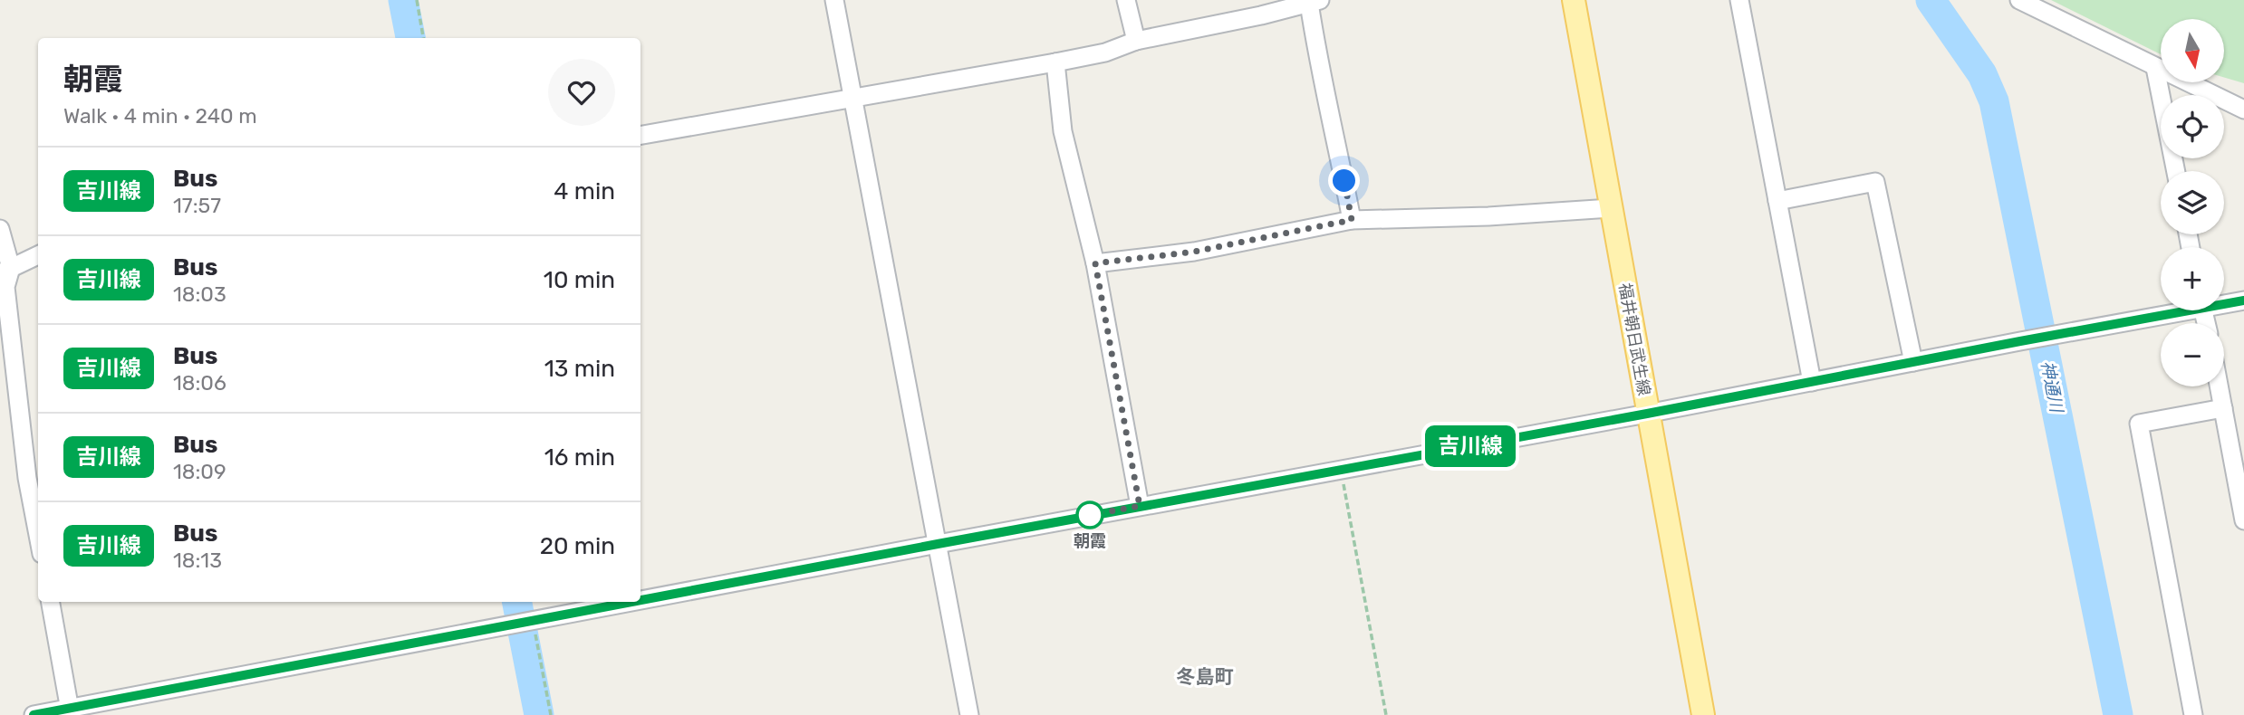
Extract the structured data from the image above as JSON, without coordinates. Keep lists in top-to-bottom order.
{
  "streets": {
    "main road": ["福井朝日武生線"]
  },
  "districts": ["冬島町"],
  "water": ["神通川"],
  "places": ["朝霞"],
  "lines": ["bus line 吉川線"],
  "north": "bottom",
  "page": {
    "on_map": "吉川線",
    "map_buttons": ["+", "−"],
    "heading": ["朝霞", "Walk · 4 min · 240 m"],
    "list": [
      {
        "mark": "吉川線",
        "name": "Bus",
        "note": "17:57",
        "value": "4 min"
      },
      {
        "mark": "吉川線",
        "name": "Bus",
        "note": "18:03",
        "value": "10 min"
      },
      {
        "mark": "吉川線",
        "name": "Bus",
        "note": "18:06",
        "value": "13 min"
      },
      {
        "mark": "吉川線",
        "name": "Bus",
        "note": "18:09",
        "value": "16 min"
      },
      {
        "mark": "吉川線",
        "name": "Bus",
        "note": "18:13",
        "value": "20 min"
      }
    ]
  }
}
